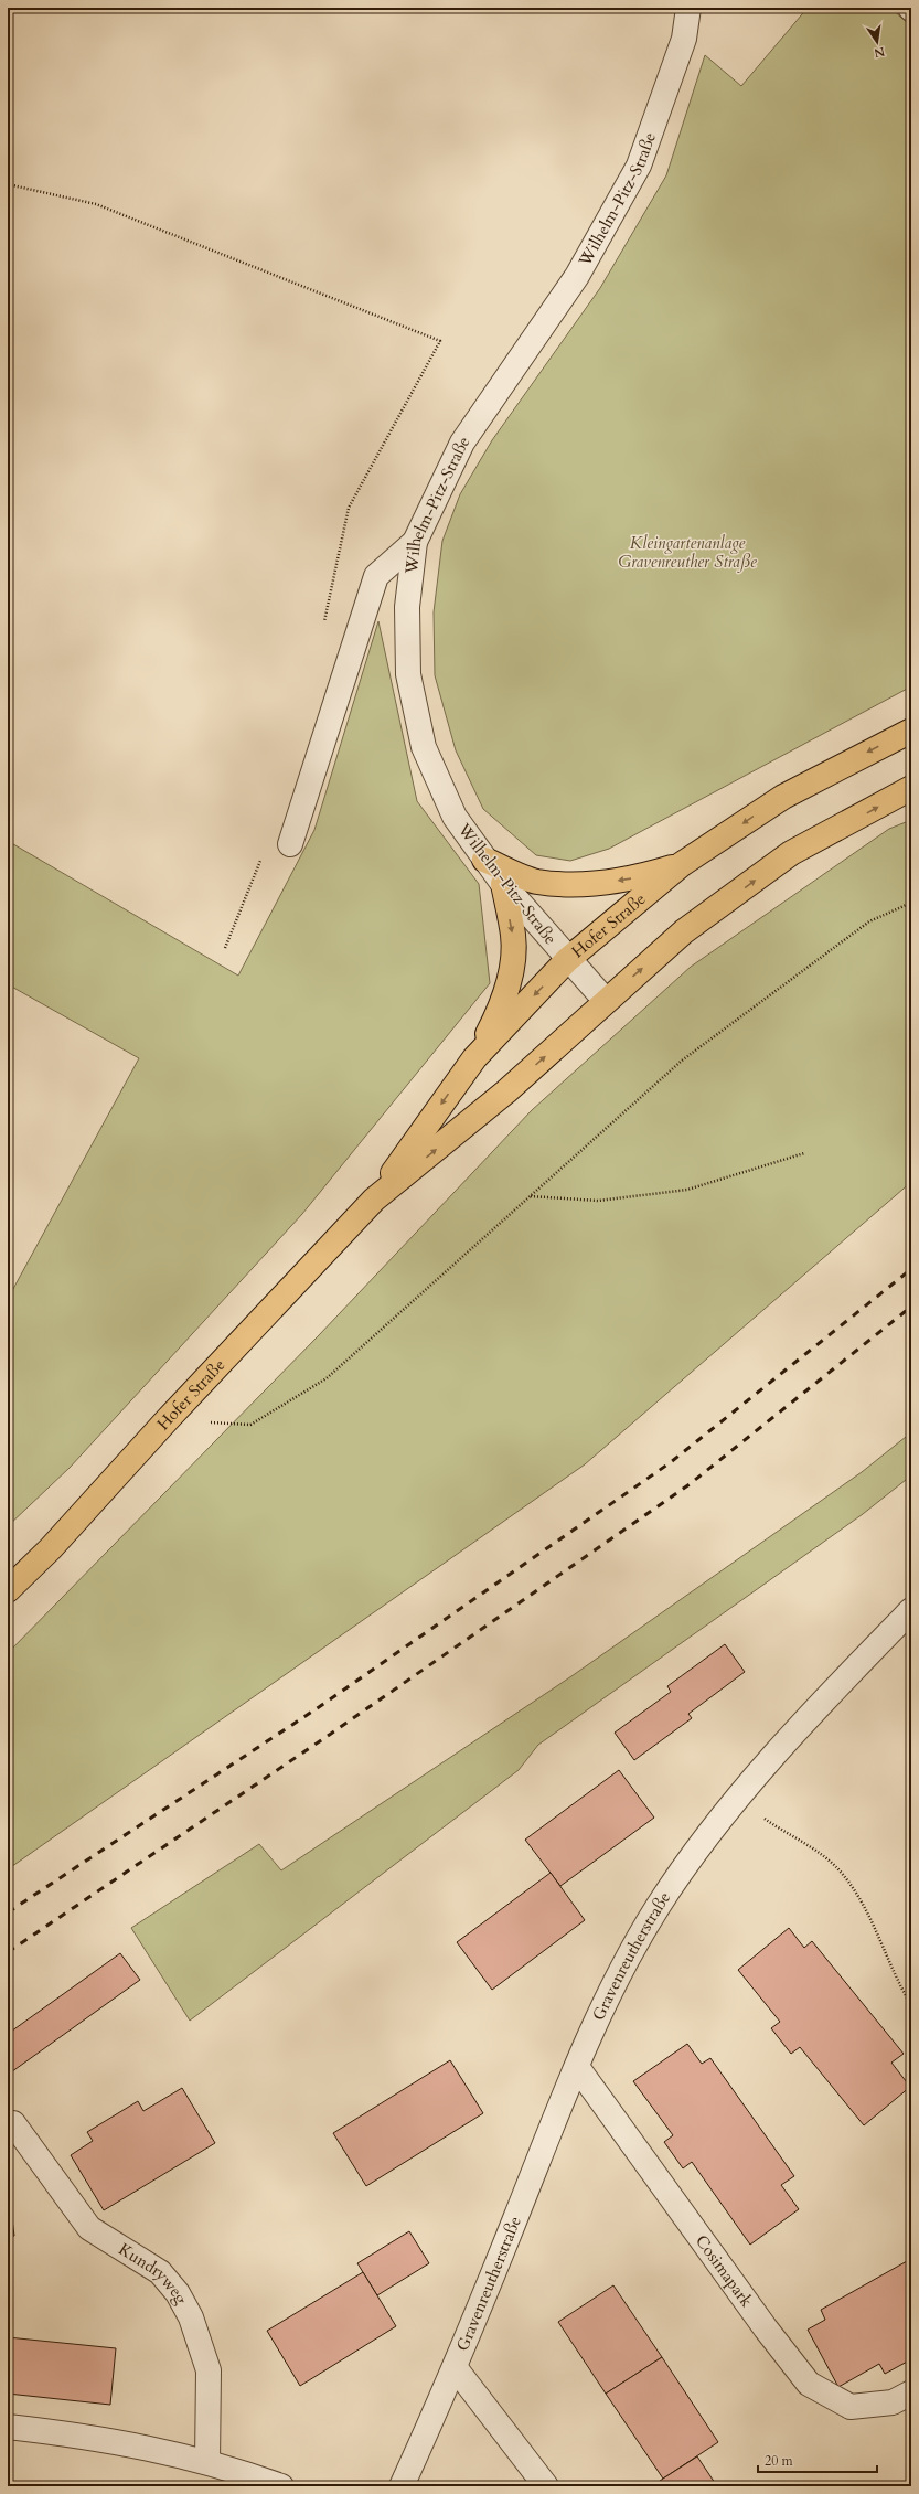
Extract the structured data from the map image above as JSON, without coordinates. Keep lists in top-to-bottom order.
{
  "streets": {
    "main road": ["Hofer Straße"],
    "street": [
      "Wilhelm-Pitz-Straße",
      "Gravenreutherstraße",
      "Cosimapark",
      "Kundryweg"
    ]
  },
  "crossings": [
    ["Wilhelm-Pitz-Straße", "Hofer Straße"],
    ["Gravenreutherstraße", "Cosimapark"]
  ],
  "parks": ["Kleingartenanlage Gravenreuther Straße"],
  "scale_bar": "20 m",
  "north": "bottom"
}
